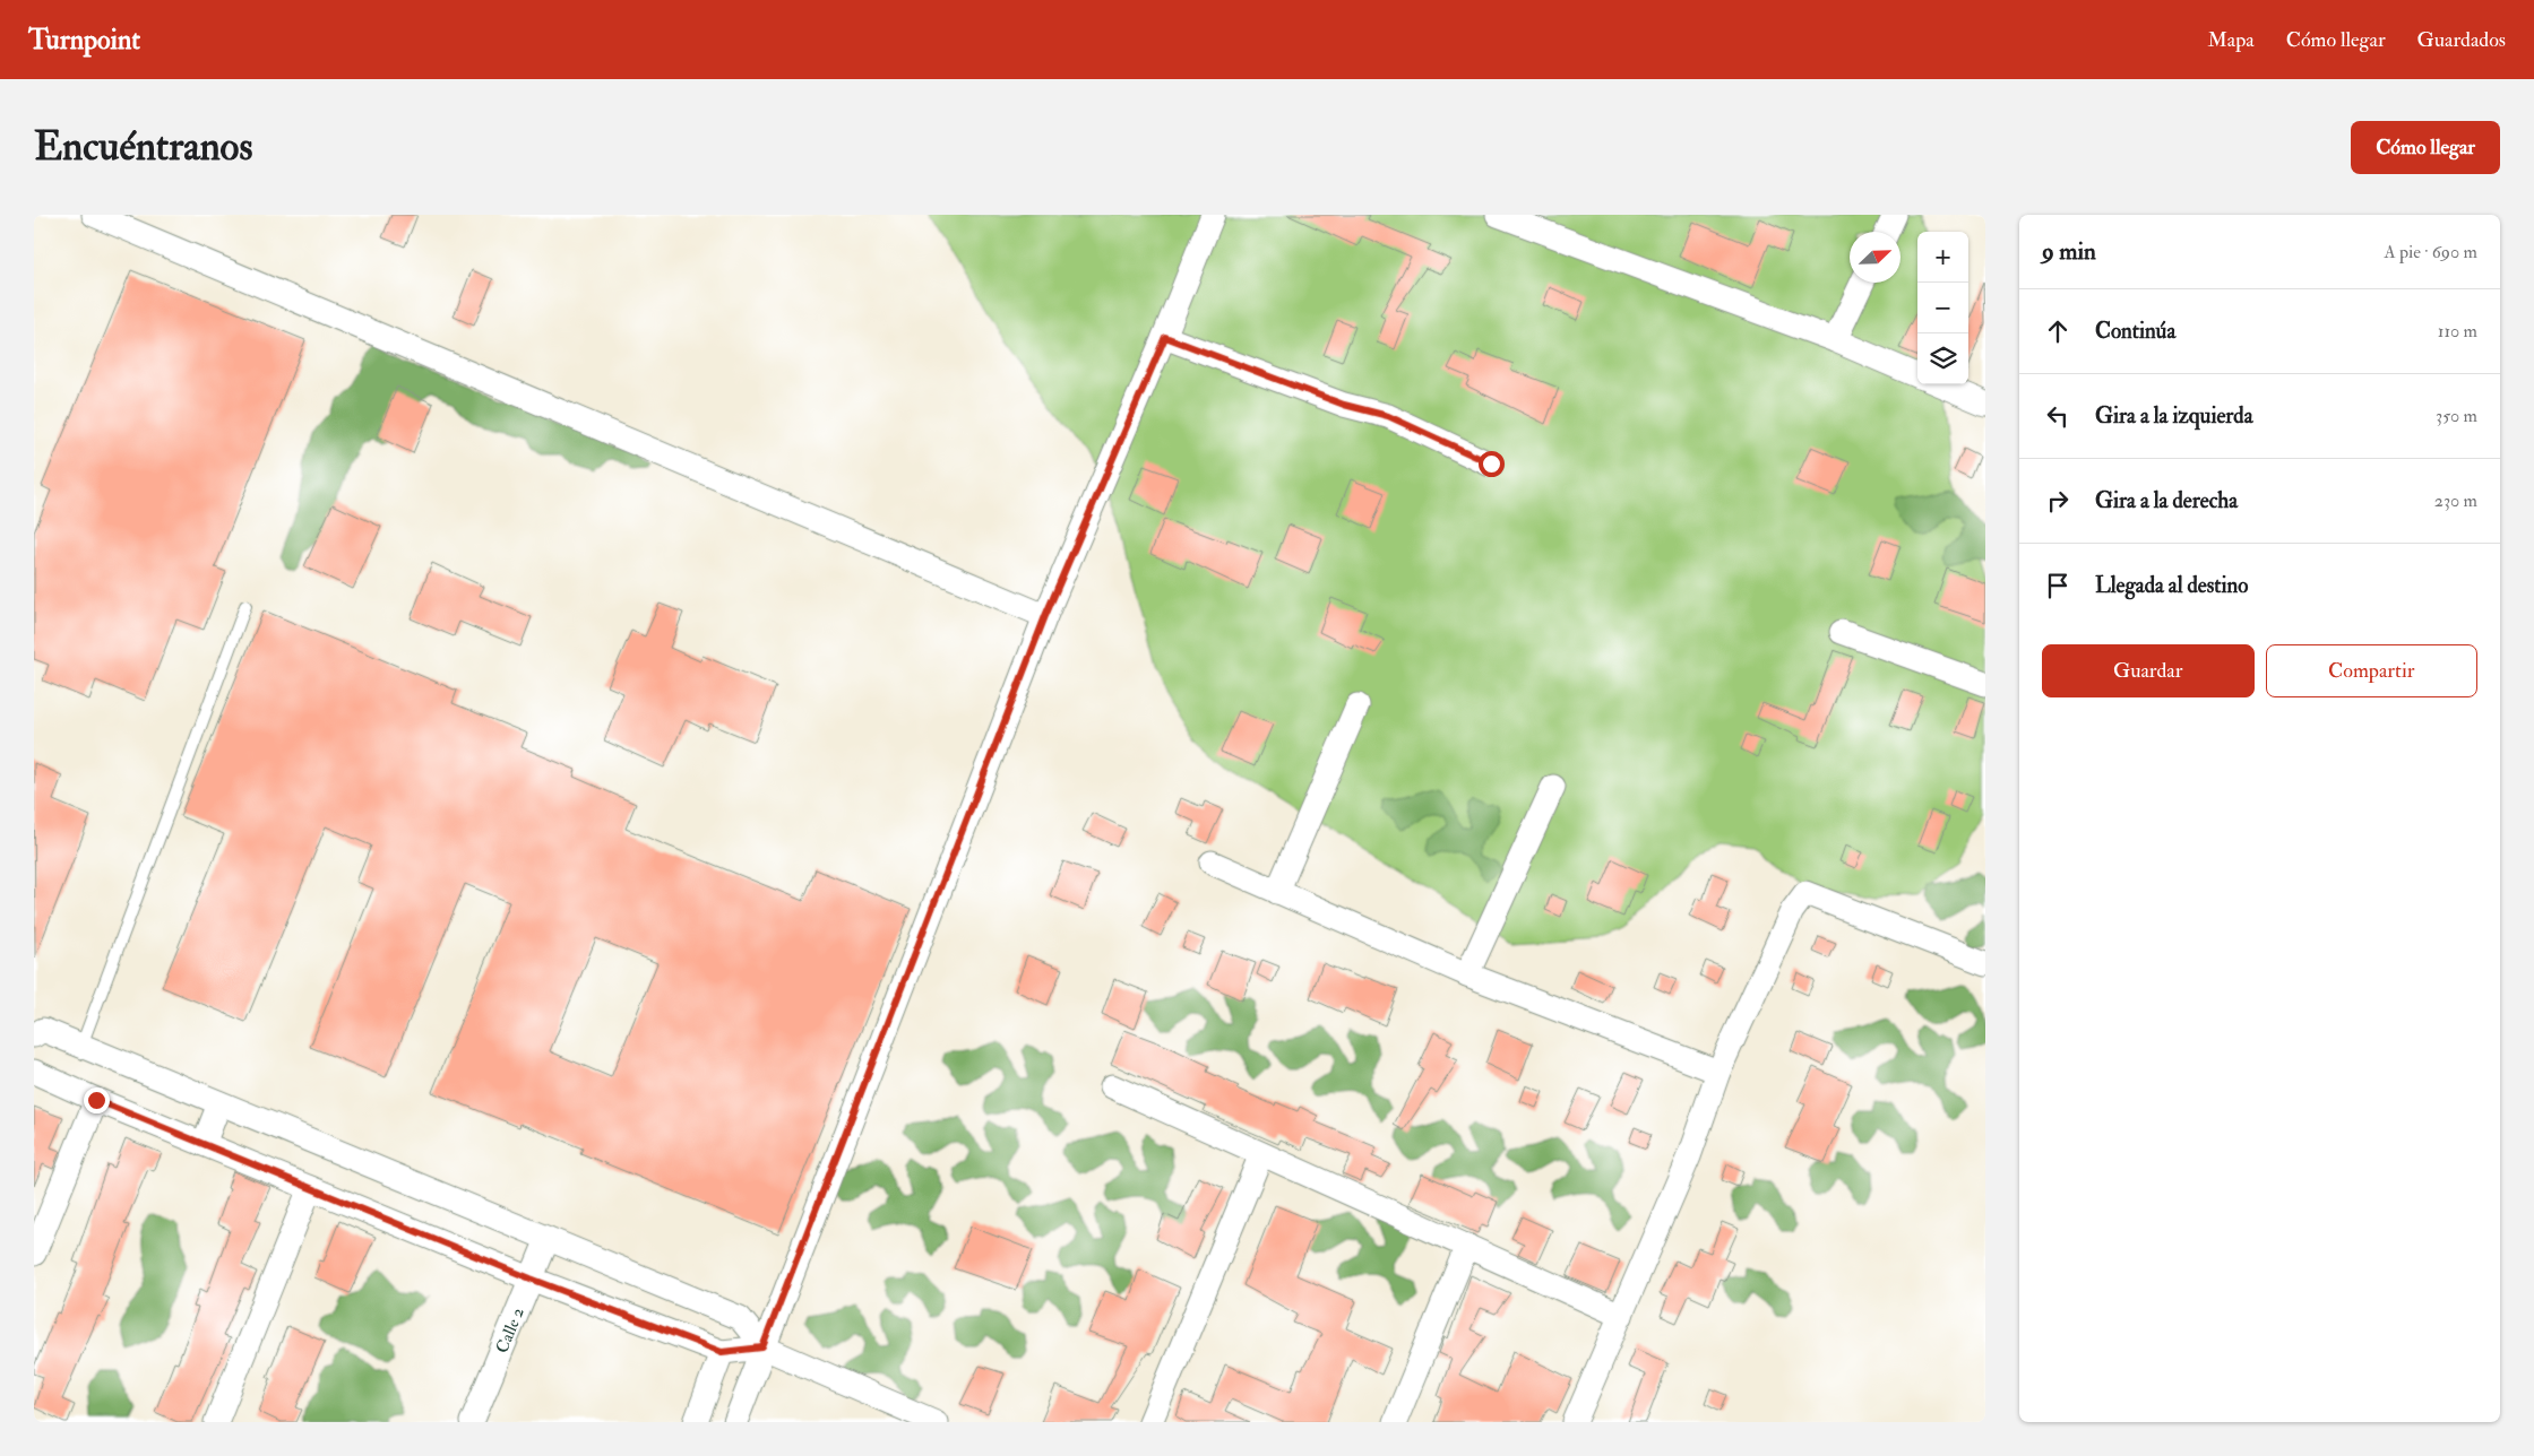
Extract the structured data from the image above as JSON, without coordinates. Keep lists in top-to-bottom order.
{
  "streets": {
    "street": ["Calle 2"]
  },
  "north": "top right",
  "page": {
    "header": "Turnpoint",
    "nav": ["Mapa", "Cómo llegar", "Guardados"],
    "buttons": [
      "Cómo llegar",
      ["Guardar", "Compartir"]
    ],
    "title": "Encuéntranos",
    "heading": ["9 min", "A pie · 690 m"],
    "map_buttons": ["+", "−"],
    "list": [
      ["Continúa", "110 m"],
      ["Gira a la izquierda", "350 m"],
      ["Gira a la derecha", "230 m"],
      "Llegada al destino"
    ]
  }
}
